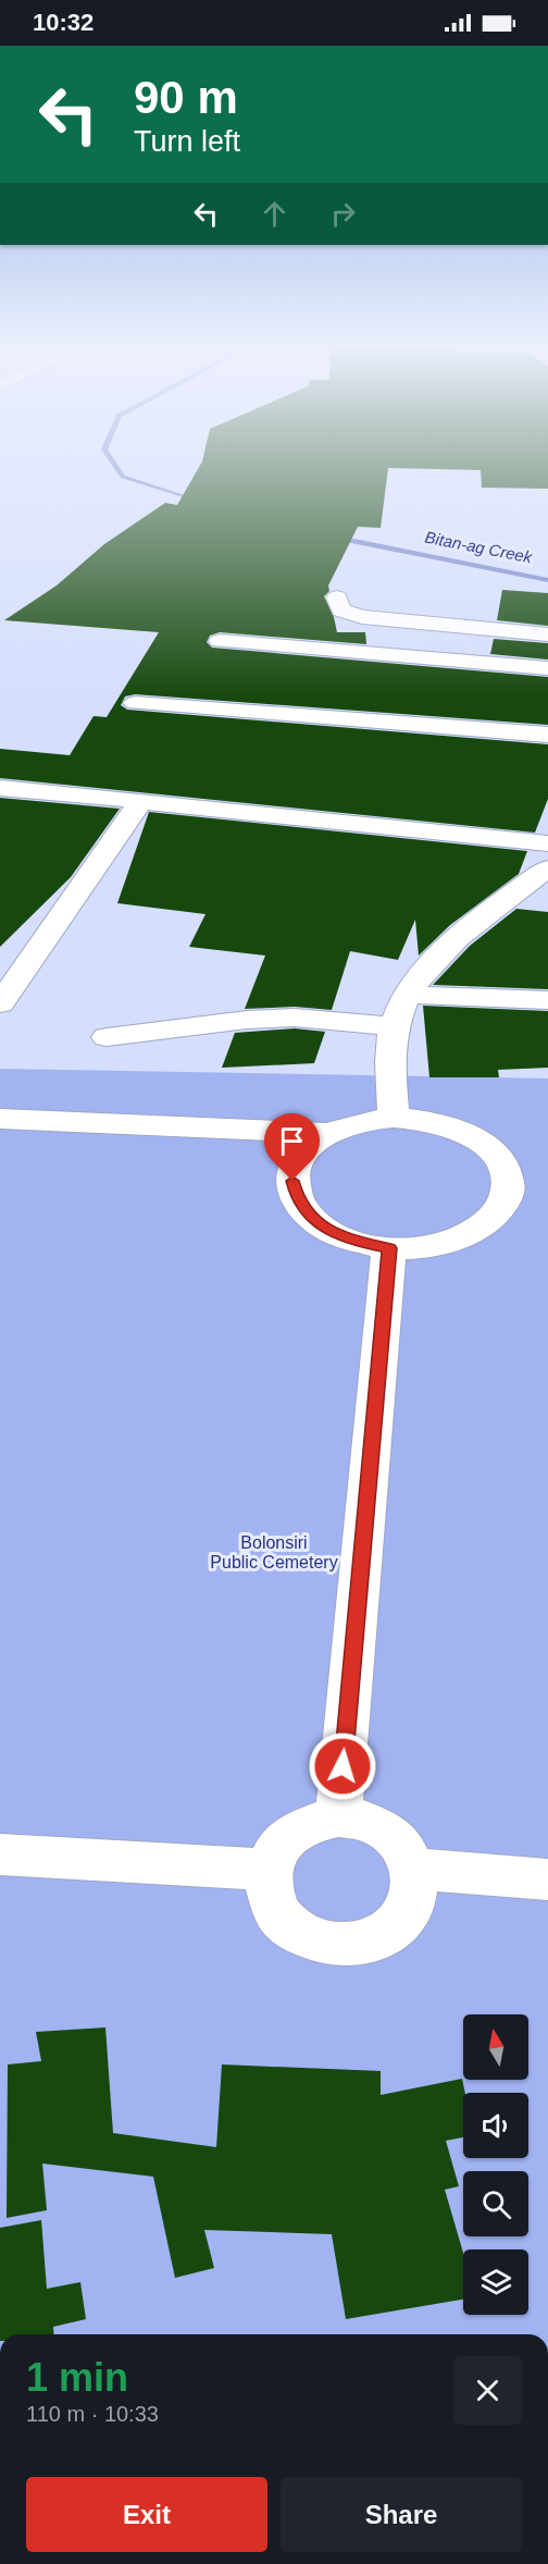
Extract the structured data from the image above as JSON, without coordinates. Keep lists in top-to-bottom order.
{
  "water": ["Bitan-ag Creek"],
  "parks": ["Bolonsiri Public Cemetery"],
  "north": "top",
  "page": {
    "status": "10:32",
    "turn": ["90 m", "Turn left"],
    "heading": ["1 min", "110 m · 10:33"],
    "buttons": ["Exit", "Share"]
  }
}
